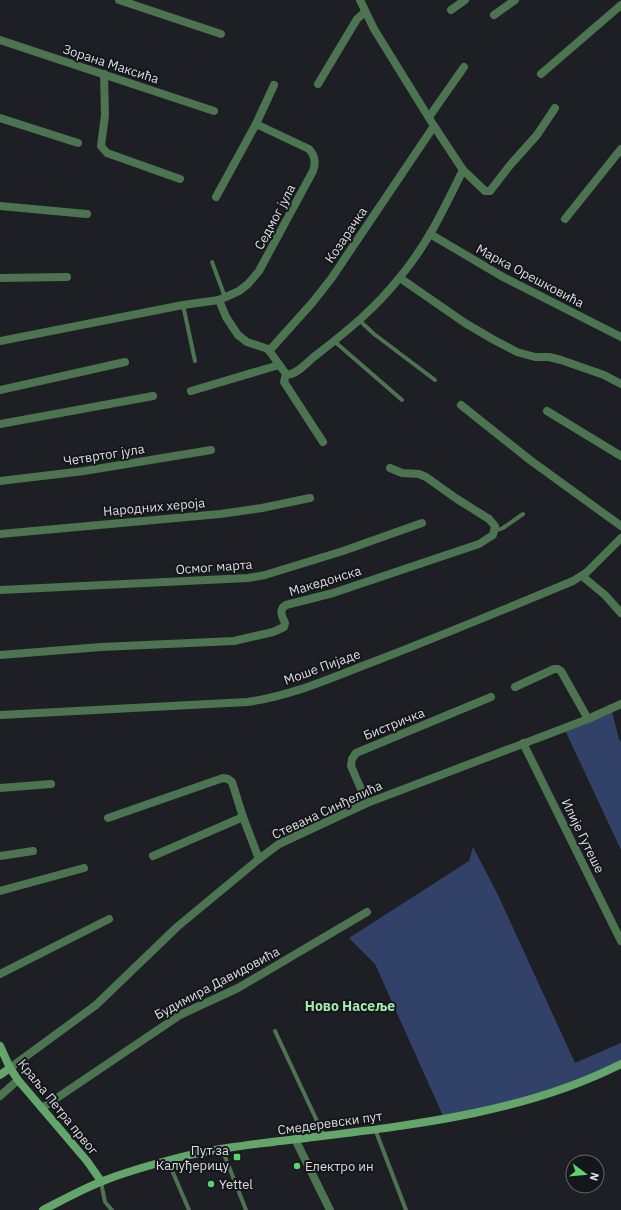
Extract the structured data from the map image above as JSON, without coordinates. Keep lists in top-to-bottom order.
{
  "streets": {
    "main road": ["Краља Петра првог", "Смедеревски пут"],
    "street": [
      "Зорана Максића",
      "Седмог јула",
      "Козарачка",
      "Марка Орешковића",
      "Четвртог јула",
      "Народних хероја",
      "Осмог марта",
      "Македонска",
      "Моше Пијаде",
      "Бистричка",
      "Стевана Синђелића",
      "Илије Гутеше",
      "Будимира Давидовића"
    ]
  },
  "crossings": [
    ["Бистричка", "Стевана Синђелића"],
    ["Стевана Синђелића", "Илије Гутеше"],
    ["Стевана Синђелића", "Краља Петра првог"],
    ["Будимира Давидовића", "Краља Петра првог"],
    ["Краља Петра првог", "Смедеревски пут"]
  ],
  "districts": ["Ново Насеље"],
  "places": {
    "transit": ["Пут за Калуђерицу"],
    "other": ["Електро ин", "Yettel"]
  },
  "north": "right"
}
